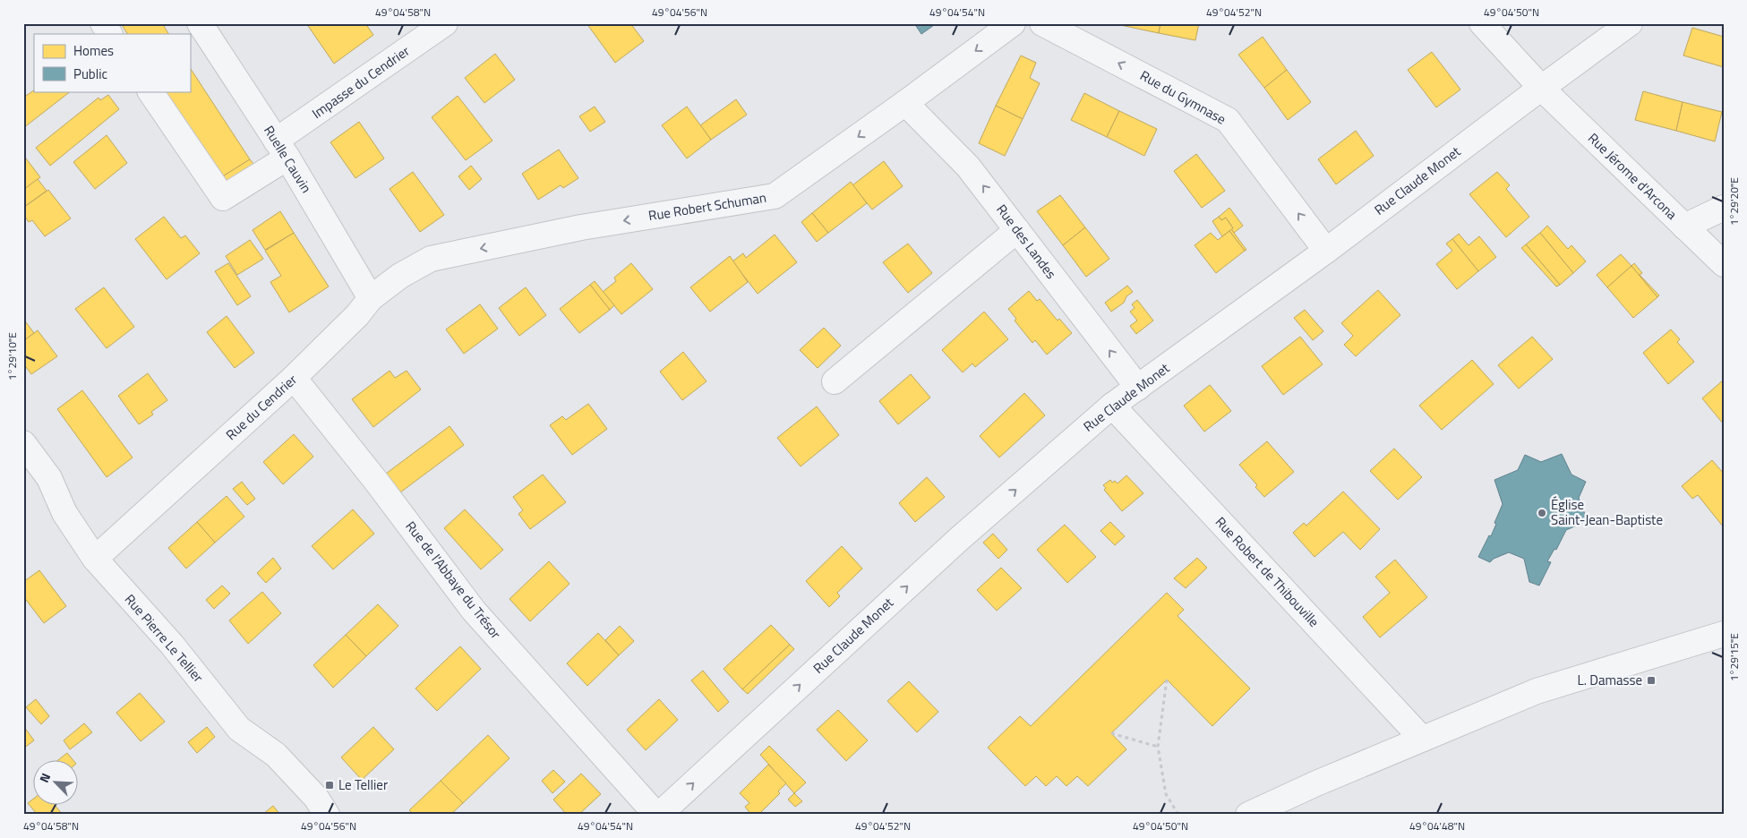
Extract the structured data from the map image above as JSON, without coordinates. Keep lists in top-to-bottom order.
{
  "streets": {
    "street": [
      "Impasse du Cendrier",
      "Rue du Gymnase",
      "Ruelle Cauvin",
      "Rue Jérome d'Arcona",
      "Rue Claude Monet",
      "Rue Robert Schuman",
      "Rue des Landes",
      "Rue du Cendrier",
      "Rue Robert de Thibouville",
      "Rue de l'Abbaye du Trésor",
      "Rue Pierre Le Tellier"
    ]
  },
  "crossings": [
    ["Impasse du Cendrier", "Ruelle Cauvin"],
    ["Rue du Gymnase", "Rue Claude Monet"],
    ["Ruelle Cauvin", "Rue du Cendrier"],
    ["Rue Jérome d'Arcona", "Rue Claude Monet"],
    ["Rue Claude Monet", "Rue des Landes"],
    ["Rue Claude Monet", "Rue Robert de Thibouville"],
    ["Rue Claude Monet", "Rue de l'Abbaye du Trésor"],
    ["Rue Robert Schuman", "Rue des Landes"],
    ["Rue Robert Schuman", "Rue du Cendrier"],
    ["Rue du Cendrier", "Rue de l'Abbaye du Trésor"],
    ["Rue du Cendrier", "Rue Pierre Le Tellier"]
  ],
  "one_way": ["Rue du Gymnase", "Rue des Landes"],
  "places": {
    "other": ["Église Saint-Jean-Baptiste"],
    "transit": ["L. Damasse", "Le Tellier"]
  },
  "legend": ["Homes", "Public"],
  "north": "top left",
  "coordinates": [
    "49°04'58\"N",
    "49°04'56\"N",
    "49°04'54\"N",
    "49°04'52\"N",
    "49°04'50\"N",
    "1°29'20\"E",
    "1°29'10\"E",
    "1°29'15\"E",
    "49°04'48\"N"
  ]
}
